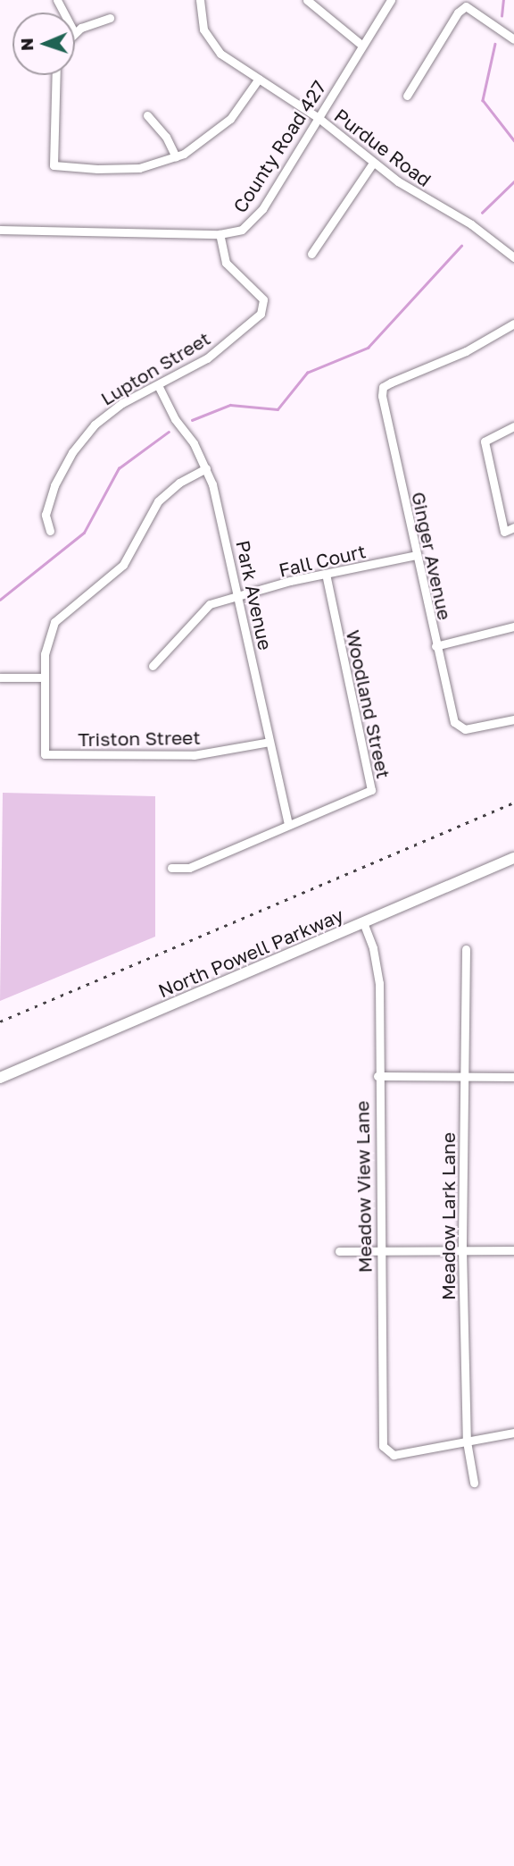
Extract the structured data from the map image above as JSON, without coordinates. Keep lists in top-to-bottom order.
{
  "streets": {
    "main road": ["North Powell Parkway"],
    "street": [
      "County Road 427",
      "Purdue Road",
      "Lupton Street",
      "Ginger Avenue",
      "Fall Court",
      "Park Avenue",
      "Woodland Street",
      "Triston Street",
      "Meadow View Lane",
      "Meadow Lark Lane"
    ]
  },
  "crossings": [
    ["County Road 427", "Purdue Road"],
    ["County Road 427", "Lupton Street"],
    ["Lupton Street", "Park Avenue"],
    ["Ginger Avenue", "Fall Court"],
    ["Fall Court", "Park Avenue"],
    ["Fall Court", "Woodland Street"],
    ["Park Avenue", "Woodland Street"],
    ["Park Avenue", "Triston Street"],
    ["North Powell Parkway", "Meadow View Lane"],
    ["Meadow View Lane", "Meadow Lark Lane"]
  ],
  "north": "left"
}
